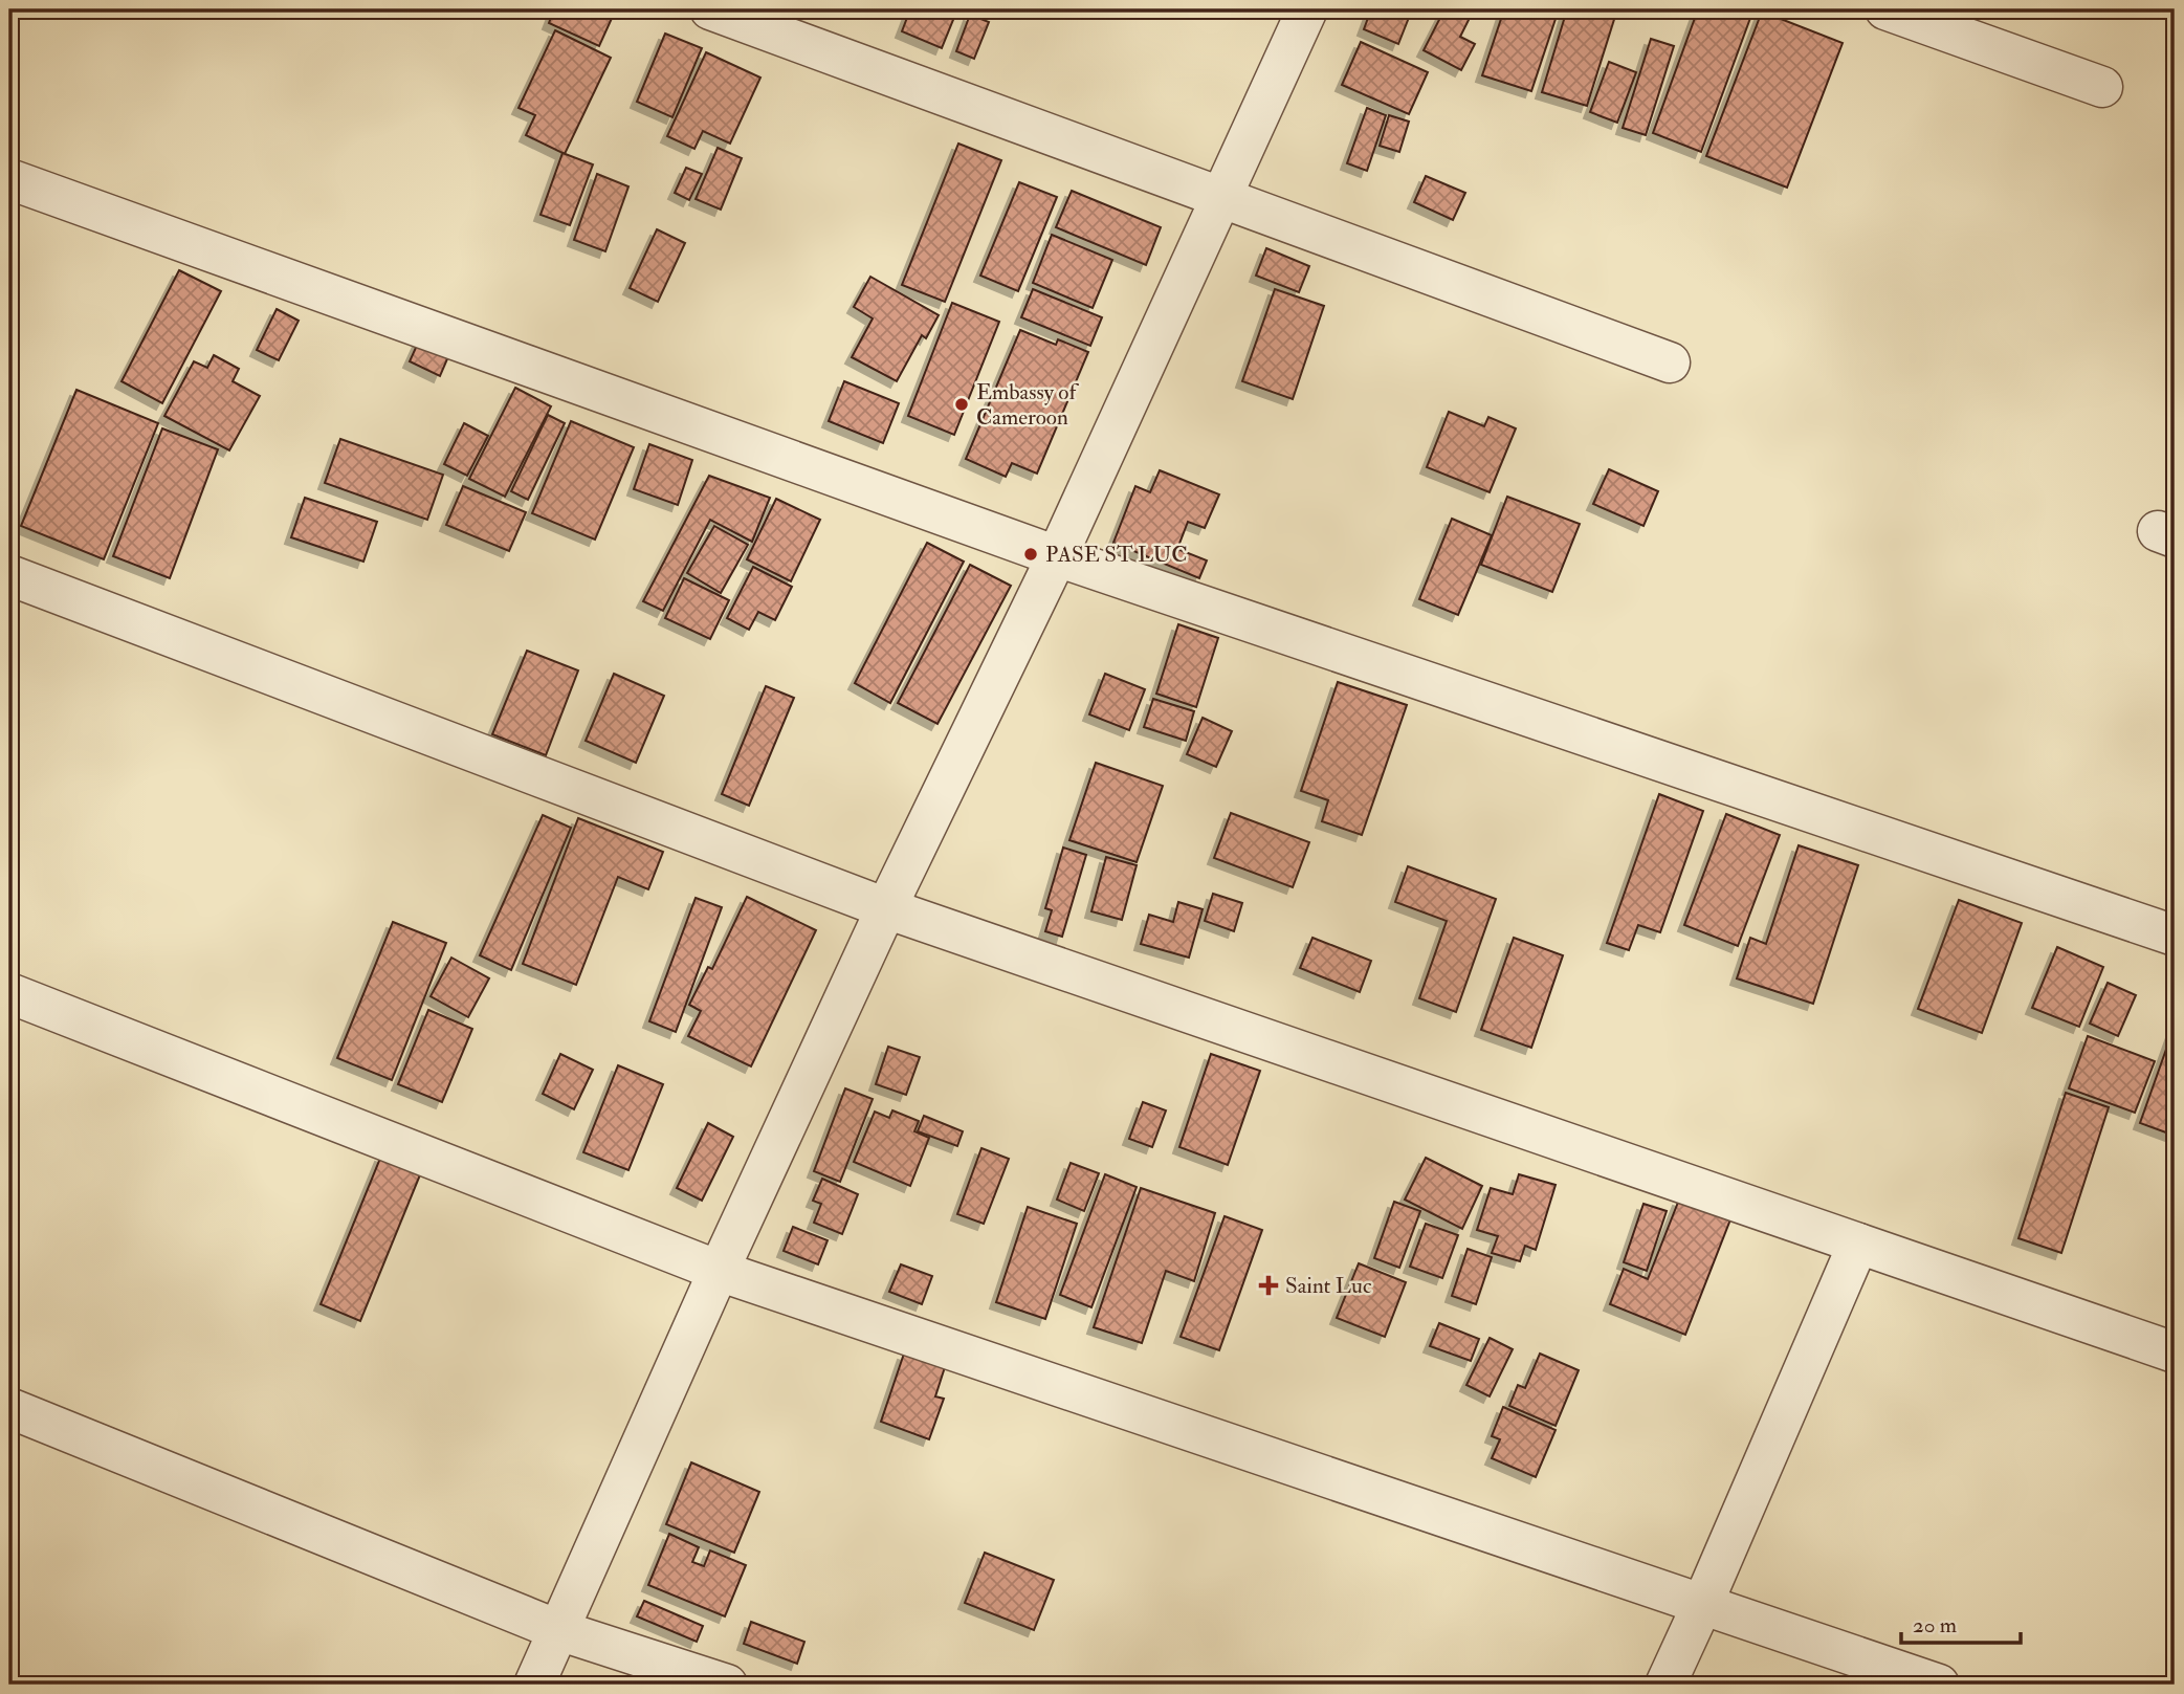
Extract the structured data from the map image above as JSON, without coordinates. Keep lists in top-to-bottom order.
{
  "places": {
    "other": ["Embassy of Cameroon", "PASE ST LUC"],
    "health": ["Saint Luc"]
  },
  "scale_bar": "20 m"
}
